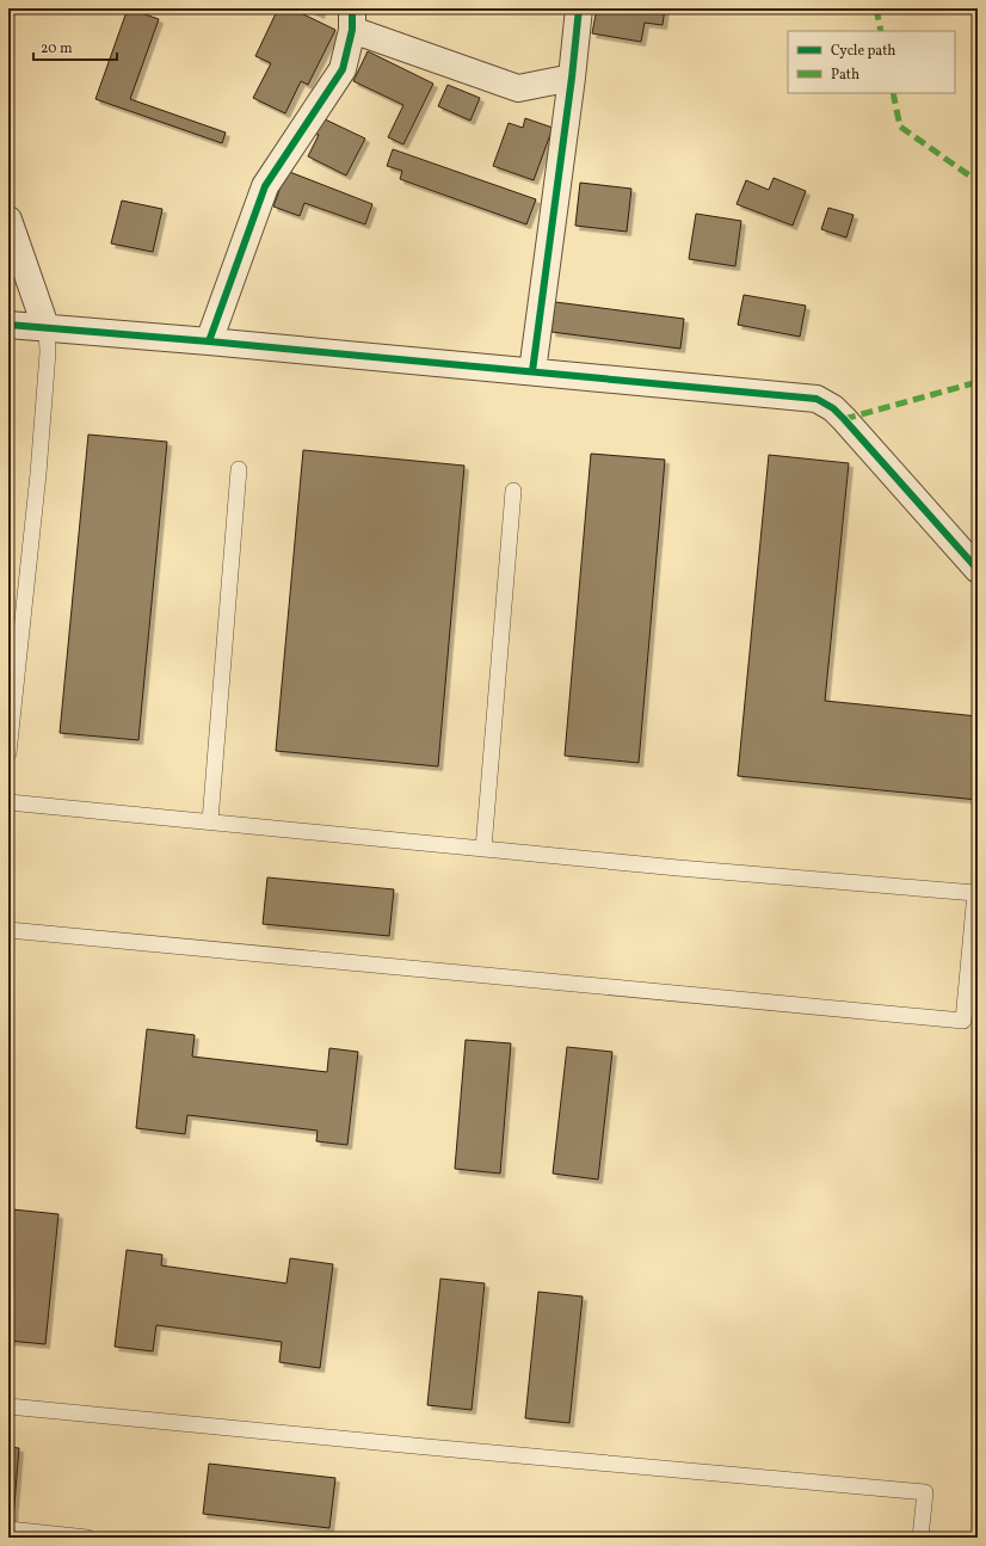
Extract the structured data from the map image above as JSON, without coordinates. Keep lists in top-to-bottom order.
{
  "legend": ["Cycle path", "Path"],
  "scale_bar": "20 m"
}
